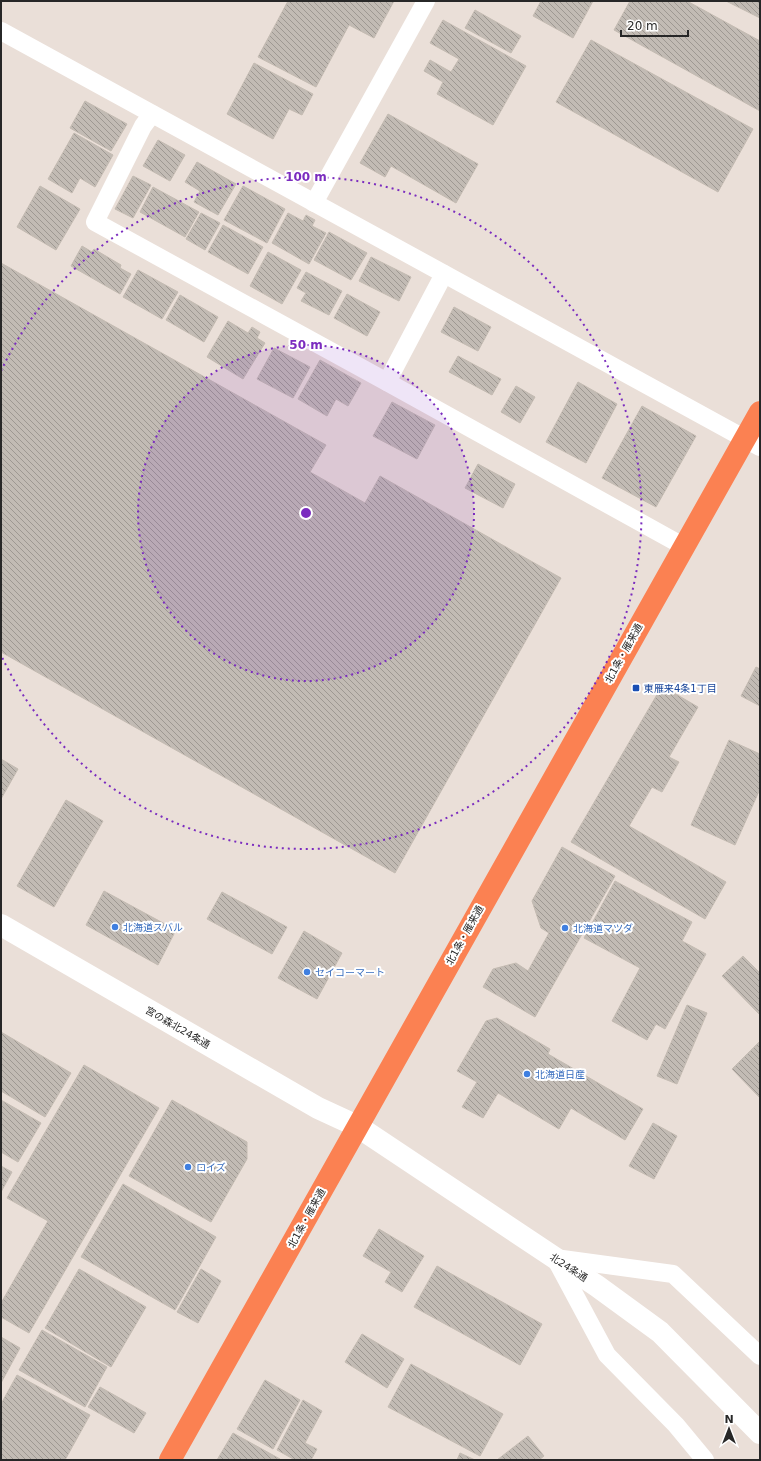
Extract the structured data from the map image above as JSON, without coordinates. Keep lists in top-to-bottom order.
{
  "streets": {
    "highway": ["北1条・雁来通"],
    "street": ["宮の森北24条通", "北24条通"]
  },
  "crossings": [
    ["北1条・雁来通", "宮の森北24条通"],
    ["北1条・雁来通", "北24条通"],
    ["宮の森北24条通", "北24条通"]
  ],
  "places": {
    "transit": ["東雁来4条1丁目"],
    "other": [
      "北海道スバル",
      "北海道マツダ",
      "セイコーマート",
      "北海道日産",
      "ロイズ"
    ]
  },
  "scale_bar": "20 m",
  "north": "top",
  "rings": ["100 m", "50 m"]
}
